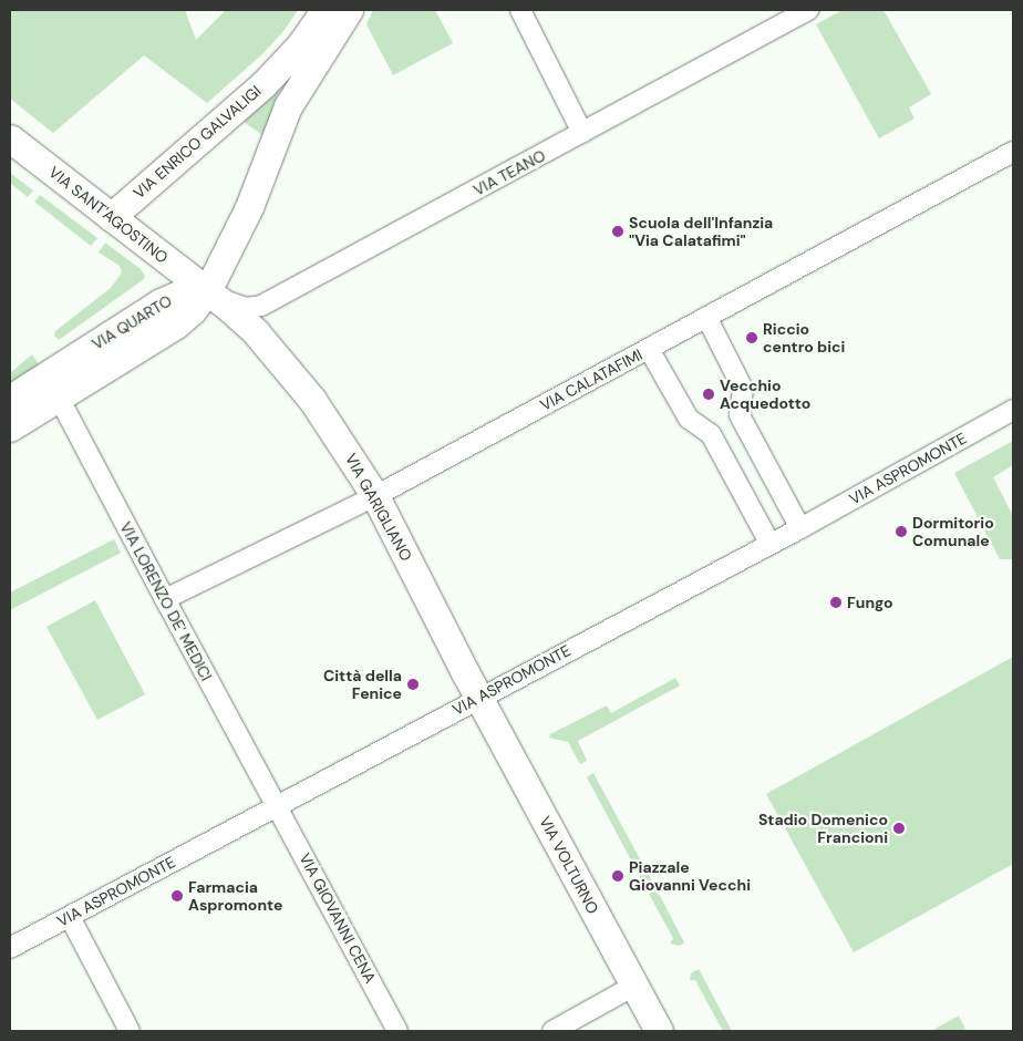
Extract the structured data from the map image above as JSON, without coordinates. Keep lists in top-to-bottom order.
{
  "streets": {
    "main road": [
      "VIA ENRICO GALVALIGI",
      "VIA SANT'AGOSTINO",
      "VIA QUARTO",
      "VIA GARIGLIANO",
      "VIA VOLTURNO"
    ],
    "street": [
      "VIA TEANO",
      "VIA CALATAFIMI",
      "VIA ASPROMONTE",
      "VIA LORENZO DE' MEDICI",
      "VIA GIOVANNI CENA"
    ]
  },
  "crossings": [
    ["VIA ENRICO GALVALIGI", "VIA SANT'AGOSTINO"],
    ["VIA ENRICO GALVALIGI", "VIA QUARTO"],
    ["VIA ENRICO GALVALIGI", "VIA GARIGLIANO"],
    ["VIA TEANO", "VIA GARIGLIANO"],
    ["VIA SANT'AGOSTINO", "VIA QUARTO"],
    ["VIA SANT'AGOSTINO", "VIA GARIGLIANO"],
    ["VIA QUARTO", "VIA GARIGLIANO"],
    ["VIA QUARTO", "VIA LORENZO DE' MEDICI"],
    ["VIA CALATAFIMI", "VIA GARIGLIANO"],
    ["VIA CALATAFIMI", "VIA LORENZO DE' MEDICI"],
    ["VIA ASPROMONTE", "VIA GARIGLIANO"],
    ["VIA ASPROMONTE", "VIA LORENZO DE' MEDICI"],
    ["VIA ASPROMONTE", "VIA VOLTURNO"],
    ["VIA ASPROMONTE", "VIA GIOVANNI CENA"],
    ["VIA GARIGLIANO", "VIA VOLTURNO"],
    ["VIA LORENZO DE' MEDICI", "VIA GIOVANNI CENA"]
  ],
  "places": [
    "Scuola dell'Infanzia \"Via Calatafimi\"",
    "Riccio centro bici",
    "Vecchio Acquedotto",
    "Dormitorio Comunale",
    "Fungo",
    "Città della Fenice",
    "Stadio Domenico Francioni",
    "Piazzale Giovanni Vecchi",
    "Farmacia Aspromonte"
  ]
}
